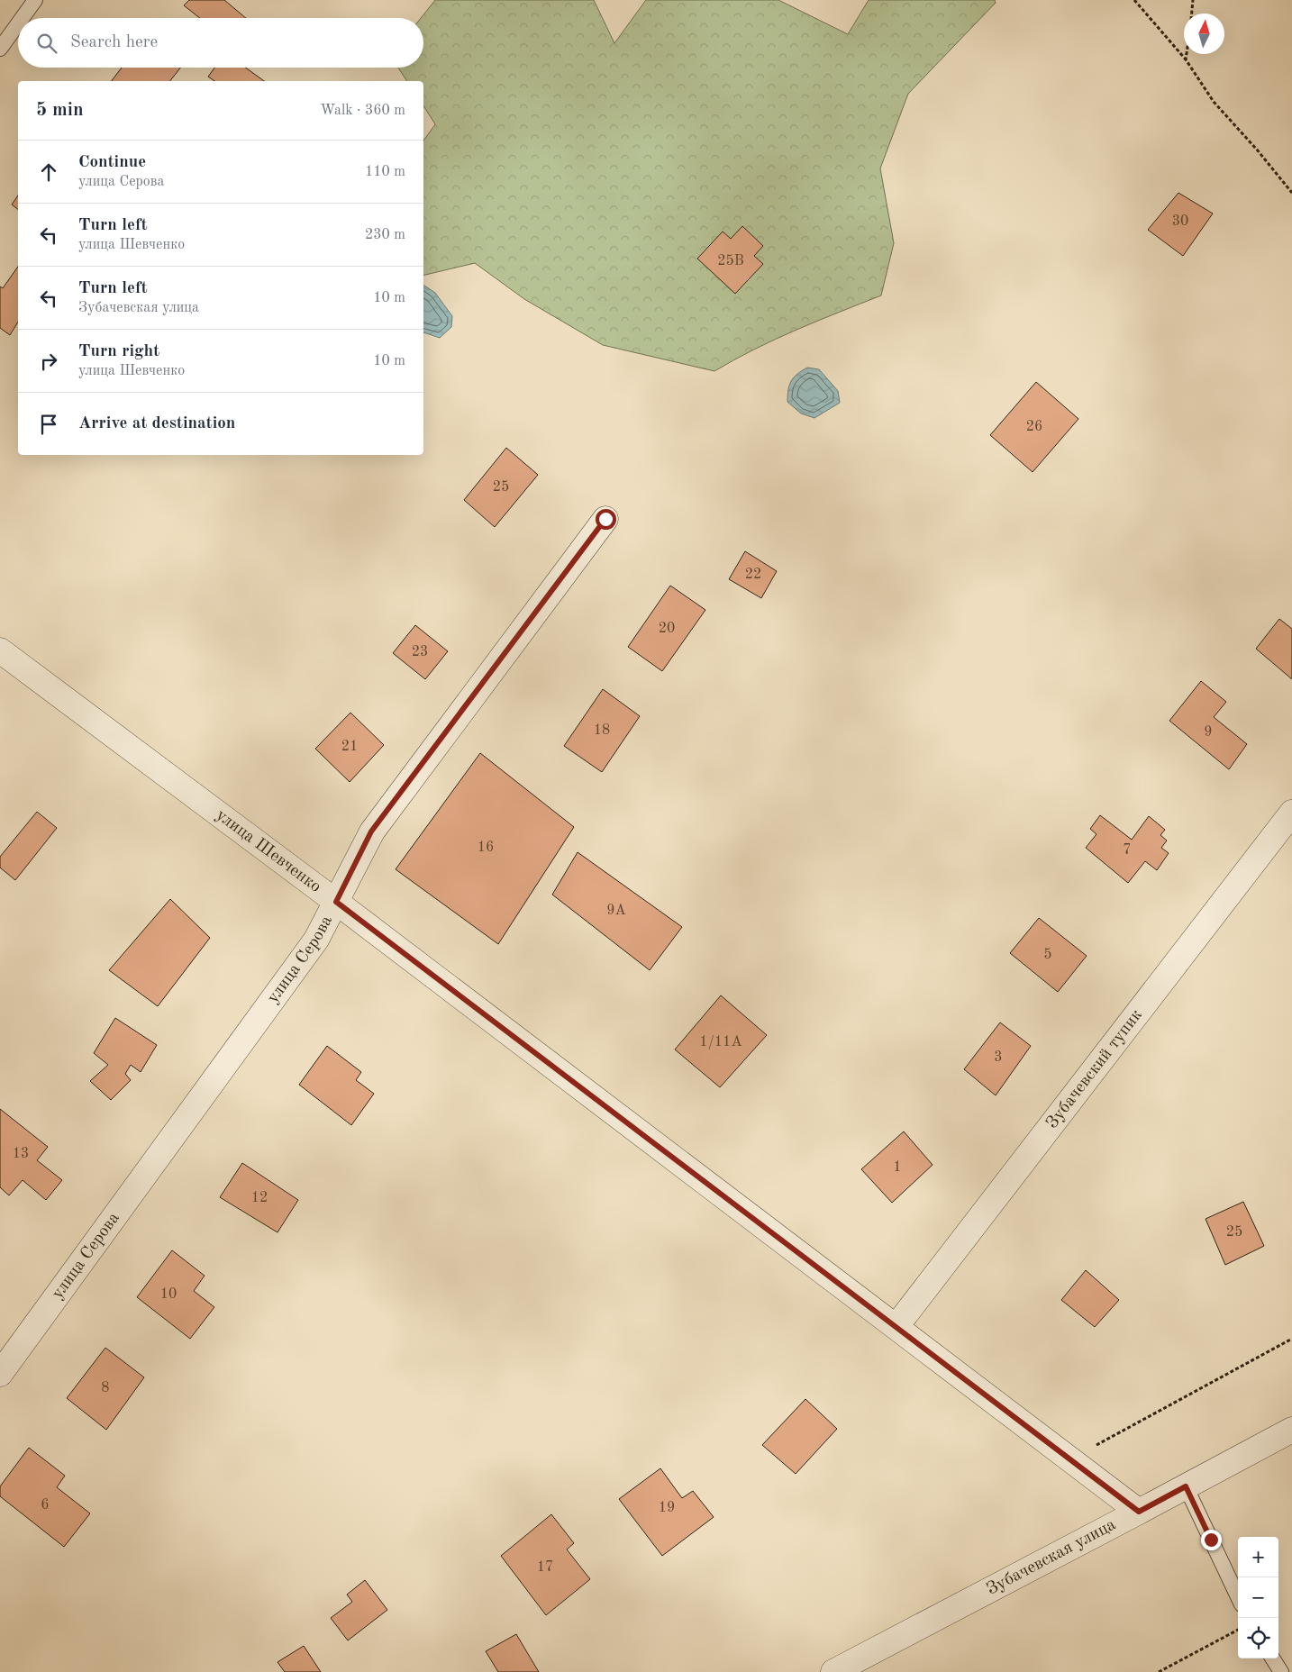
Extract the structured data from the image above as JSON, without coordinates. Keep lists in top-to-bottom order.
{
  "streets": {
    "street": [
      "улица Шевченко",
      "улица Серова",
      "Зубачевский тупик",
      "Зубачевская улица"
    ]
  },
  "crossings": [
    ["улица Шевченко", "улица Серова"],
    ["улица Шевченко", "Зубачевский тупик"],
    ["улица Шевченко", "Зубачевская улица"]
  ],
  "house_numbers": [
    "30",
    "25В",
    "26",
    "25",
    "22",
    "20",
    "23",
    "18",
    "9",
    "21",
    "16",
    "7",
    "9А",
    "5",
    "1/11А",
    "3",
    "13",
    "1",
    "12",
    "25",
    "10",
    "8",
    "6",
    "19",
    "17"
  ],
  "north": "top",
  "page": {
    "search": "Search here",
    "heading": ["5 min", "Walk · 360 m"],
    "list": [
      ["Continue", "улица Серова", "110 m"],
      ["Turn left", "улица Шевченко", "230 m"],
      ["Turn left", "Зубачевская улица", "10 m"],
      ["Turn right", "улица Шевченко", "10 m"],
      "Arrive at destination"
    ],
    "map_buttons": ["+", "−"]
  }
}
